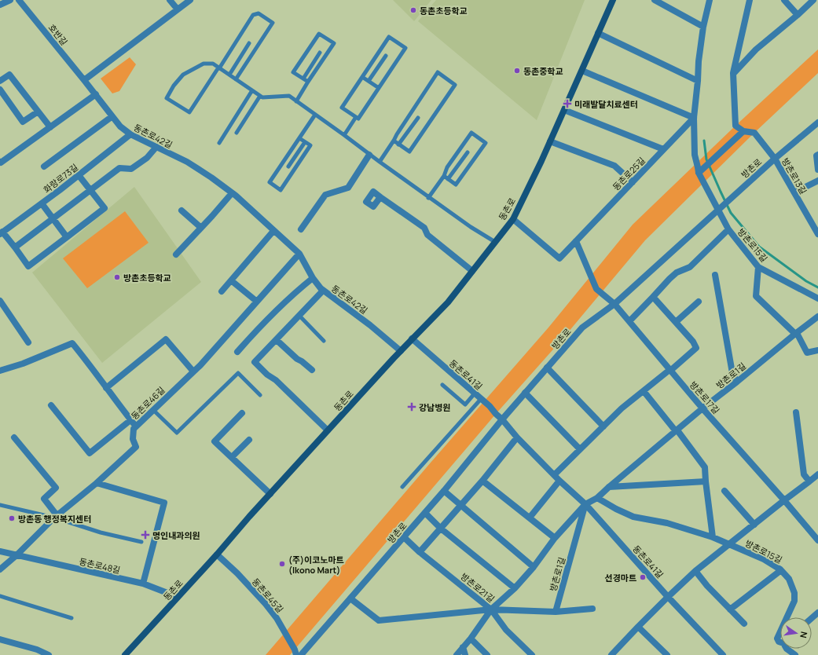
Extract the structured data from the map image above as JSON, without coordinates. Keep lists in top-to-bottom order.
{
  "streets": {
    "main road": ["동촌로"],
    "street": [
      "호반길",
      "동촌로42길",
      "방촌로",
      "동촌로25길",
      "방촌로13길",
      "화랑로73길",
      "방촌로15길",
      "동촌로41길",
      "방촌로1길",
      "방촌로17길",
      "동촌로46길",
      "동촌로48길",
      "방촌로21길",
      "동촌로45길"
    ]
  },
  "crossings": [
    ["호반길", "동촌로42길"],
    ["동촌로42길", "화랑로73길"],
    ["동촌로42길", "동촌로"],
    ["방촌로", "방촌로13길"],
    ["방촌로", "방촌로15길"],
    ["방촌로", "동촌로41길"],
    ["방촌로", "방촌로17길"],
    ["방촌로", "방촌로21길"],
    ["동촌로25길", "동촌로"],
    ["동촌로25길", "방촌로15길"],
    ["동촌로", "동촌로41길"],
    ["동촌로", "동촌로48길"],
    ["동촌로", "동촌로45길"],
    ["방촌로15길", "동촌로41길"],
    ["방촌로15길", "방촌로17길"],
    ["동촌로41길", "방촌로1길"],
    ["방촌로1길", "방촌로17길"],
    ["방촌로1길", "방촌로21길"]
  ],
  "places": {
    "other": [
      "동촌초등학교",
      "동촌중학교",
      "방촌초등학교",
      "방촌동 행정복지센터",
      "(주)이코노마트 (Ikono Mart)",
      "선경마트"
    ],
    "health": ["미래발달치료센터", "강남병원", "명인내과의원"]
  },
  "north": "right"
}
